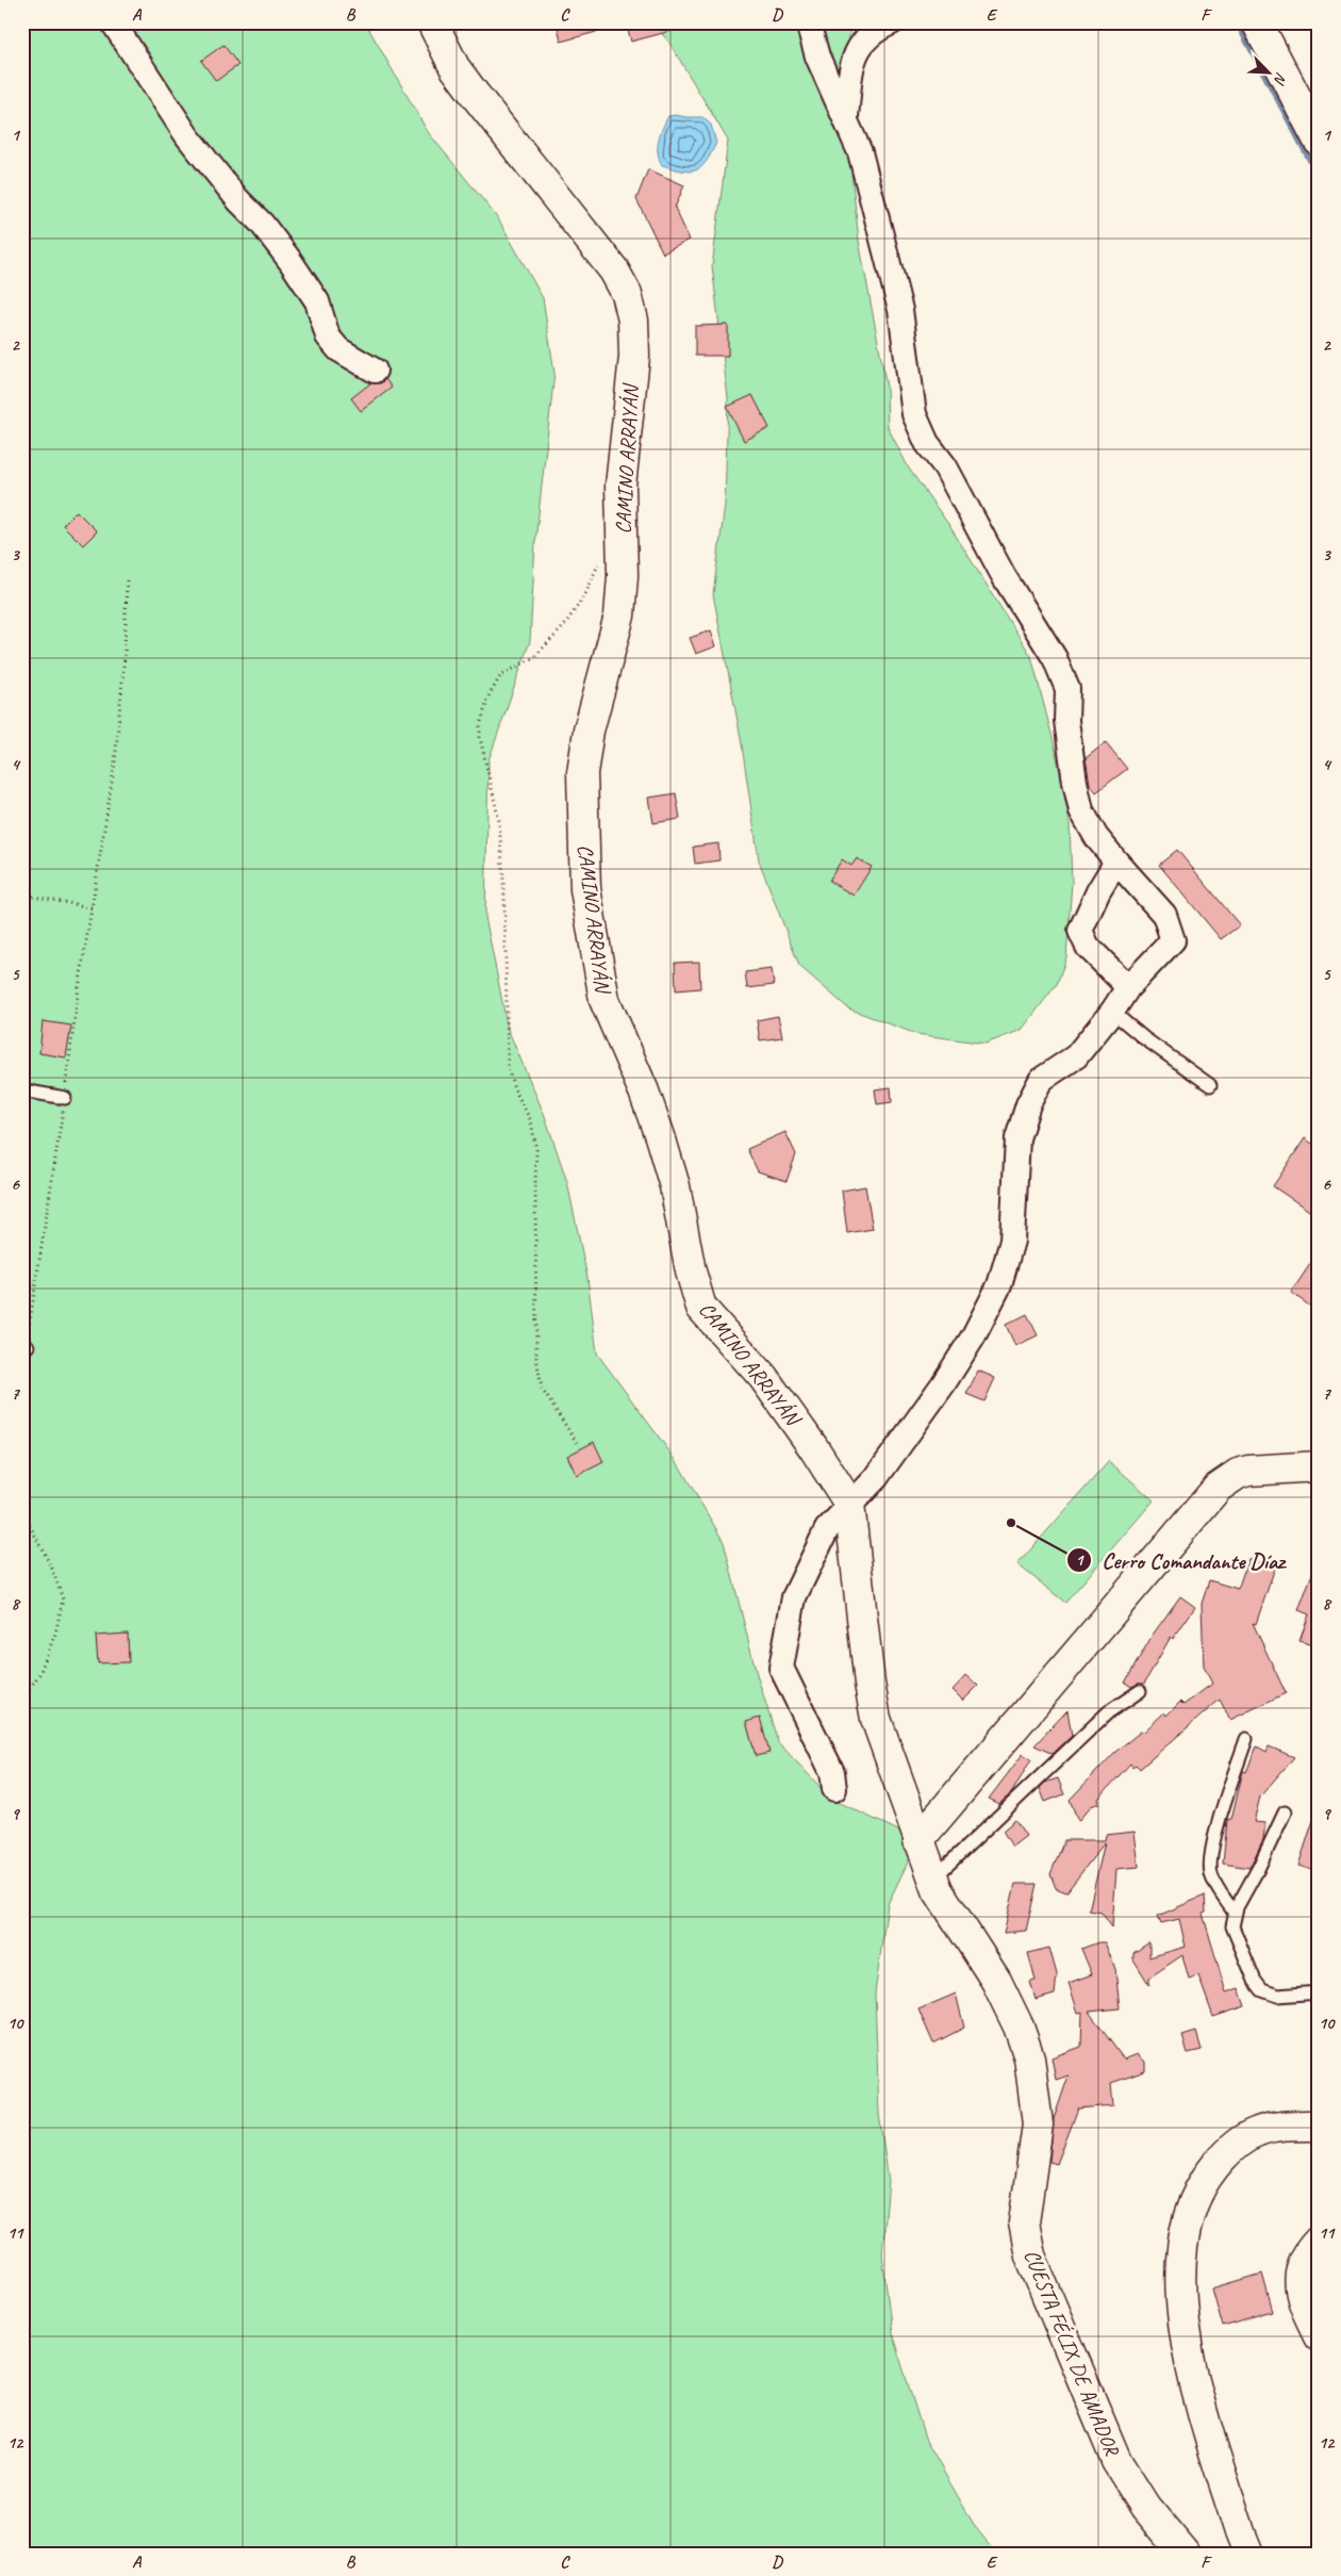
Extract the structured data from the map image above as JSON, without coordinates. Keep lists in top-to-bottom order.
{
  "streets": {
    "street": ["CAMINO ARRAYÁN", "CUESTA FÉLIX DE AMADOR"]
  },
  "crossings": [
    ["CAMINO ARRAYÁN", "CUESTA FÉLIX DE AMADOR"]
  ],
  "places": ["Cerro Comandante Díaz"],
  "north": "bottom right",
  "grid": {
    "columns": [
      "A",
      "B",
      "C",
      "D",
      "E",
      "F"
    ],
    "rows": [
      "1",
      "2",
      "3",
      "4",
      "5",
      "6",
      "7",
      "8",
      "9",
      "10",
      "11",
      "12"
    ]
  }
}
